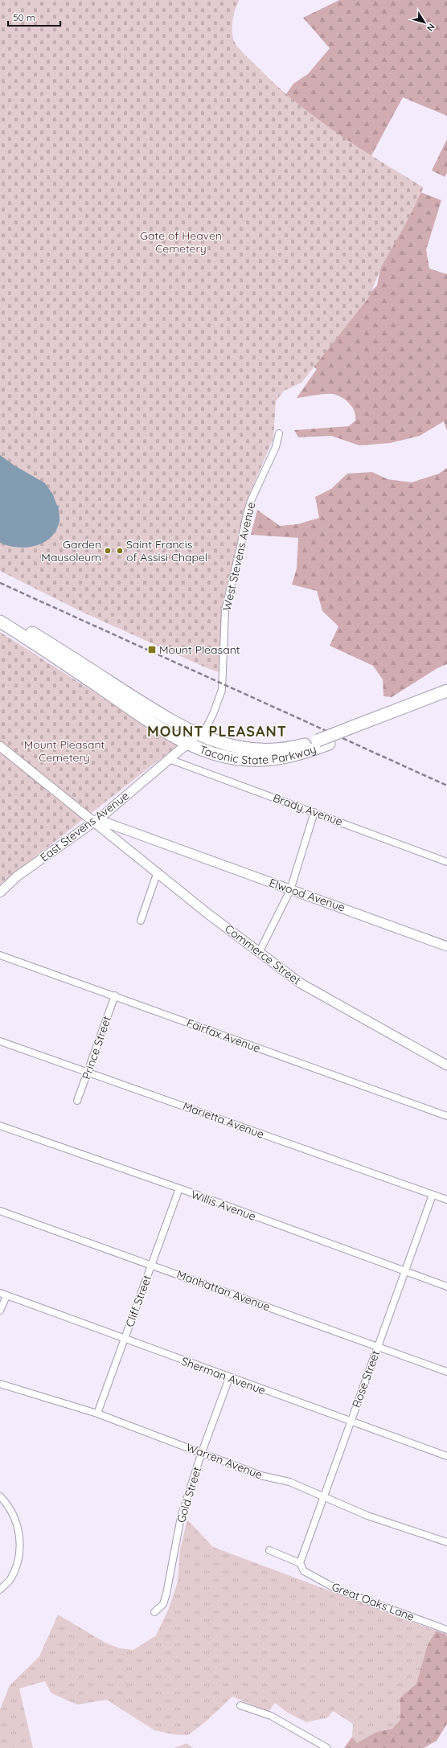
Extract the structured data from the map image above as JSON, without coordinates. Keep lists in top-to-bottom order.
{
  "streets": {
    "highway": ["Taconic State Parkway"],
    "street": [
      "West Stevens Avenue",
      "Brady Avenue",
      "East Stevens Avenue",
      "Elwood Avenue",
      "Commerce Street",
      "Fairfax Avenue",
      "Prince Street",
      "Marietta Avenue",
      "Willis Avenue",
      "Manhattan Avenue",
      "Cliff Street",
      "Sherman Avenue",
      "Rose Street",
      "Warren Avenue",
      "Gold Street",
      "Great Oaks Lane"
    ]
  },
  "crossings": [
    ["West Stevens Avenue", "Taconic State Parkway"],
    ["West Stevens Avenue", "East Stevens Avenue"],
    ["Taconic State Parkway", "East Stevens Avenue"],
    ["Brady Avenue", "East Stevens Avenue"],
    ["East Stevens Avenue", "Elwood Avenue"],
    ["East Stevens Avenue", "Commerce Street"],
    ["Elwood Avenue", "Commerce Street"],
    ["Fairfax Avenue", "Prince Street"],
    ["Prince Street", "Marietta Avenue"],
    ["Marietta Avenue", "Rose Street"],
    ["Willis Avenue", "Cliff Street"],
    ["Willis Avenue", "Rose Street"],
    ["Manhattan Avenue", "Cliff Street"],
    ["Manhattan Avenue", "Rose Street"],
    ["Cliff Street", "Sherman Avenue"],
    ["Cliff Street", "Warren Avenue"],
    ["Sherman Avenue", "Rose Street"],
    ["Sherman Avenue", "Gold Street"],
    ["Rose Street", "Warren Avenue"],
    ["Rose Street", "Great Oaks Lane"],
    ["Warren Avenue", "Gold Street"]
  ],
  "districts": ["MOUNT PLEASANT"],
  "parks": ["Gate of Heaven Cemetery", "Mount Pleasant Cemetery"],
  "places": {
    "other": ["Garden Mausoleum", "Saint Francis of Assisi Chapel"],
    "transit": ["Mount Pleasant"]
  },
  "scale_bar": "50 m",
  "north": "bottom right"
}
